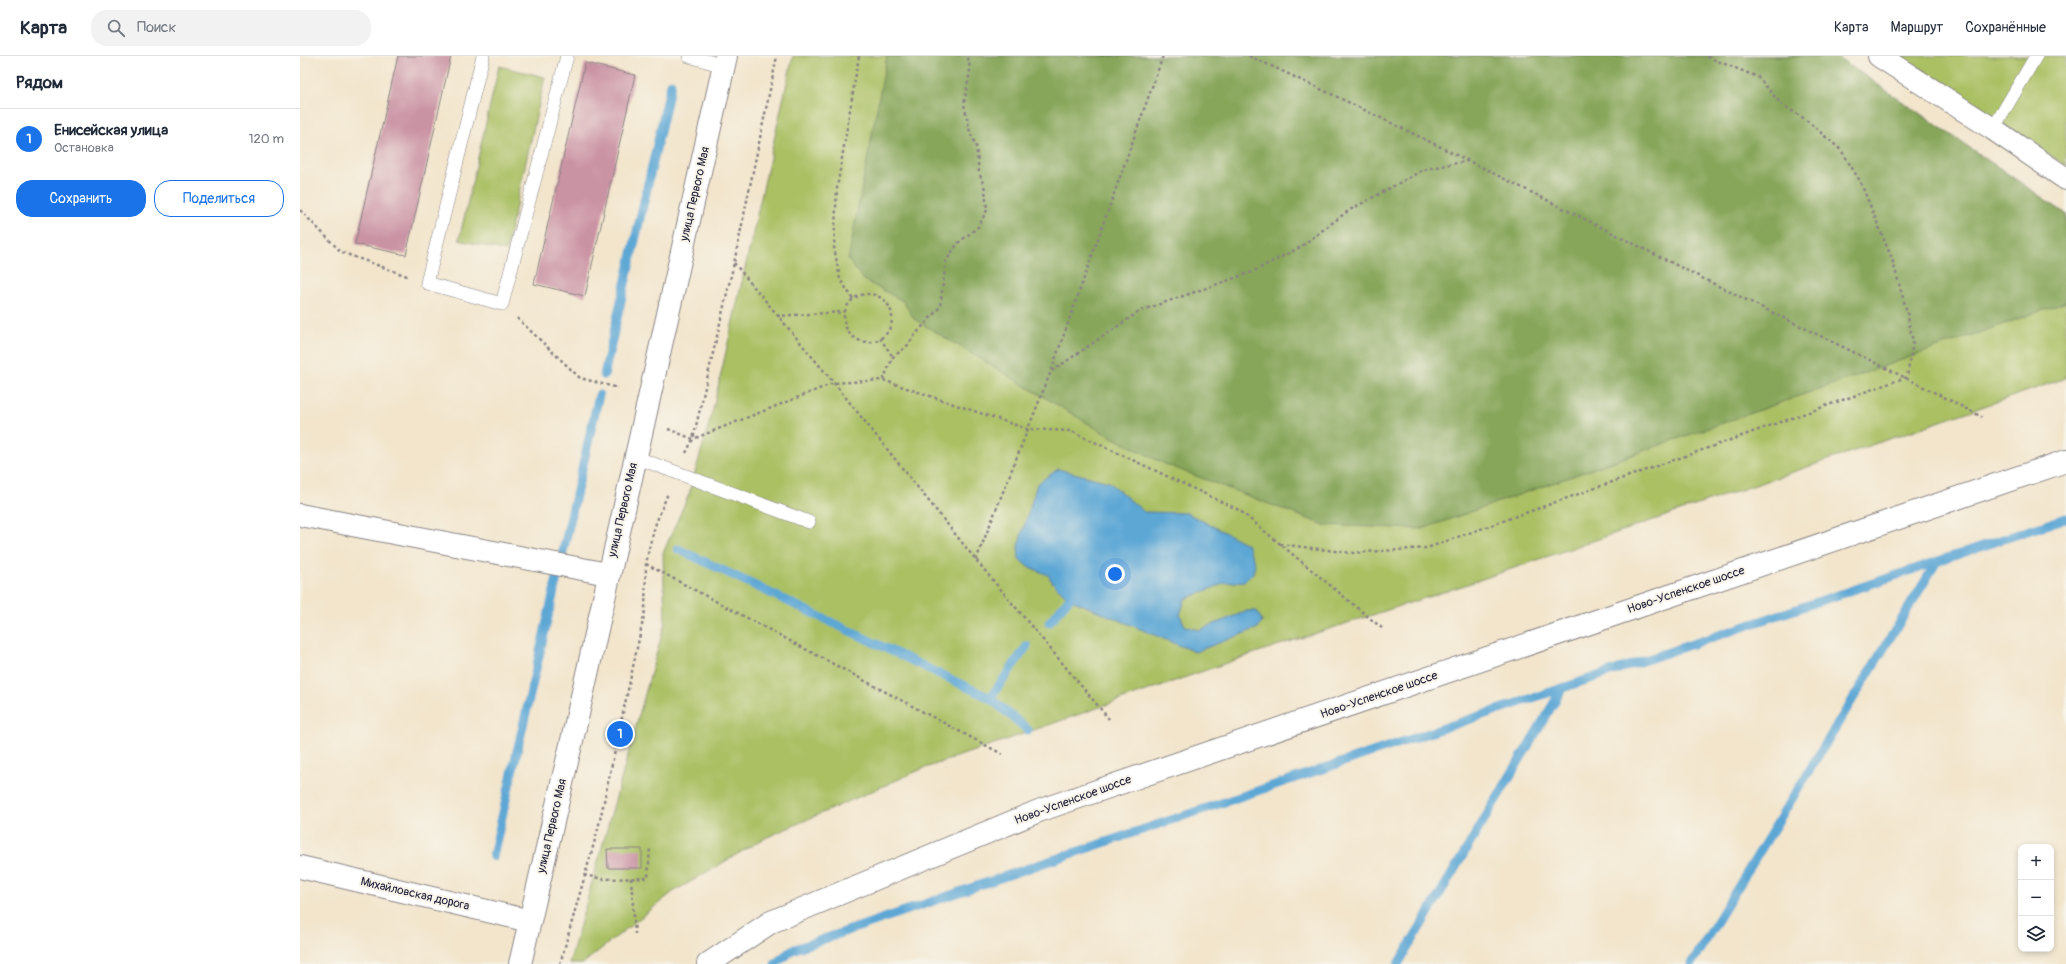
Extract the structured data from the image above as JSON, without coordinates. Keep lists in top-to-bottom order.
{
  "streets": {
    "street": ["улица Первого Мая", "Ново-Успенское шоссе", "Михайловская дорога"]
  },
  "crossings": [
    ["улица Первого Мая", "Михайловская дорога"]
  ],
  "page": {
    "header": "Карта",
    "search": "Поиск",
    "nav": ["Карта", "Маршрут", "Сохранённые"],
    "heading": "Рядом",
    "list": [
      {
        "mark": "1",
        "name": "Енисейская улица",
        "note": "Остановка",
        "value": "120 m"
      }
    ],
    "buttons": ["Сохранить", "Поделиться"],
    "pins": "1",
    "map_buttons": ["+", "−"]
  }
}
